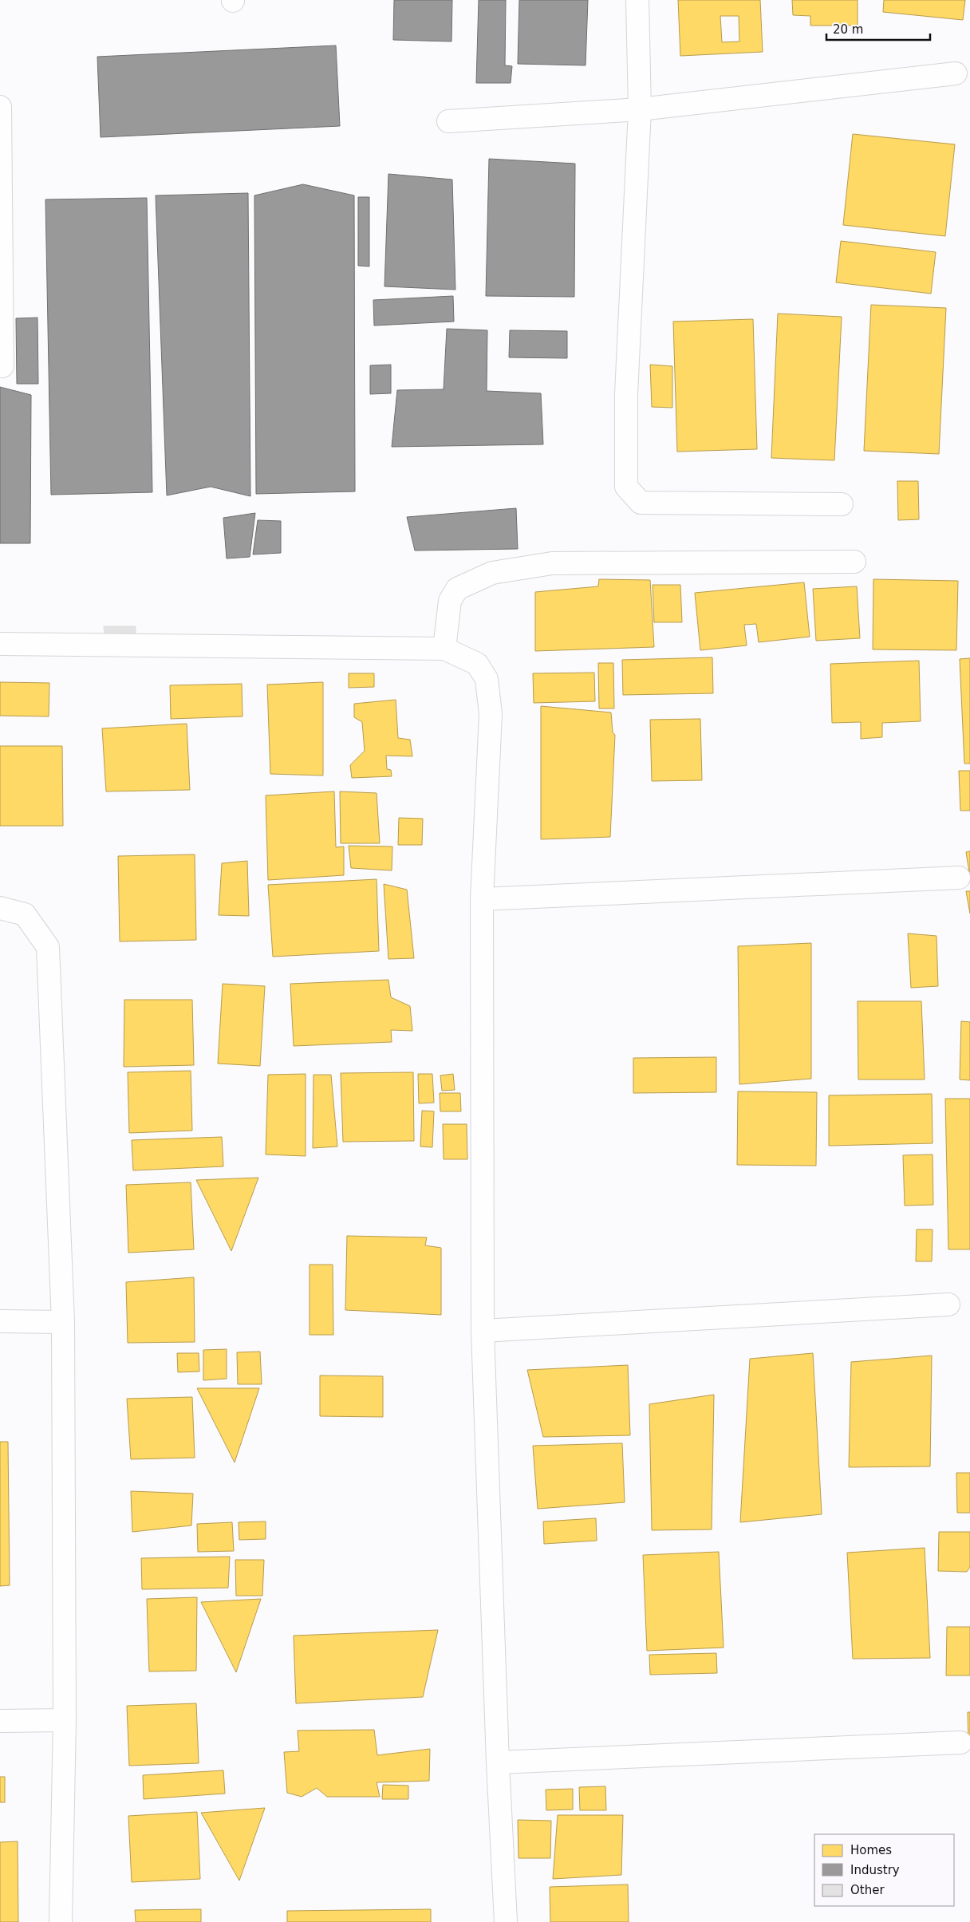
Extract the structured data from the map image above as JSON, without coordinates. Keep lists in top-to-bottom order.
{
  "legend": ["Homes", "Industry", "Other"],
  "scale_bar": "20 m"
}
